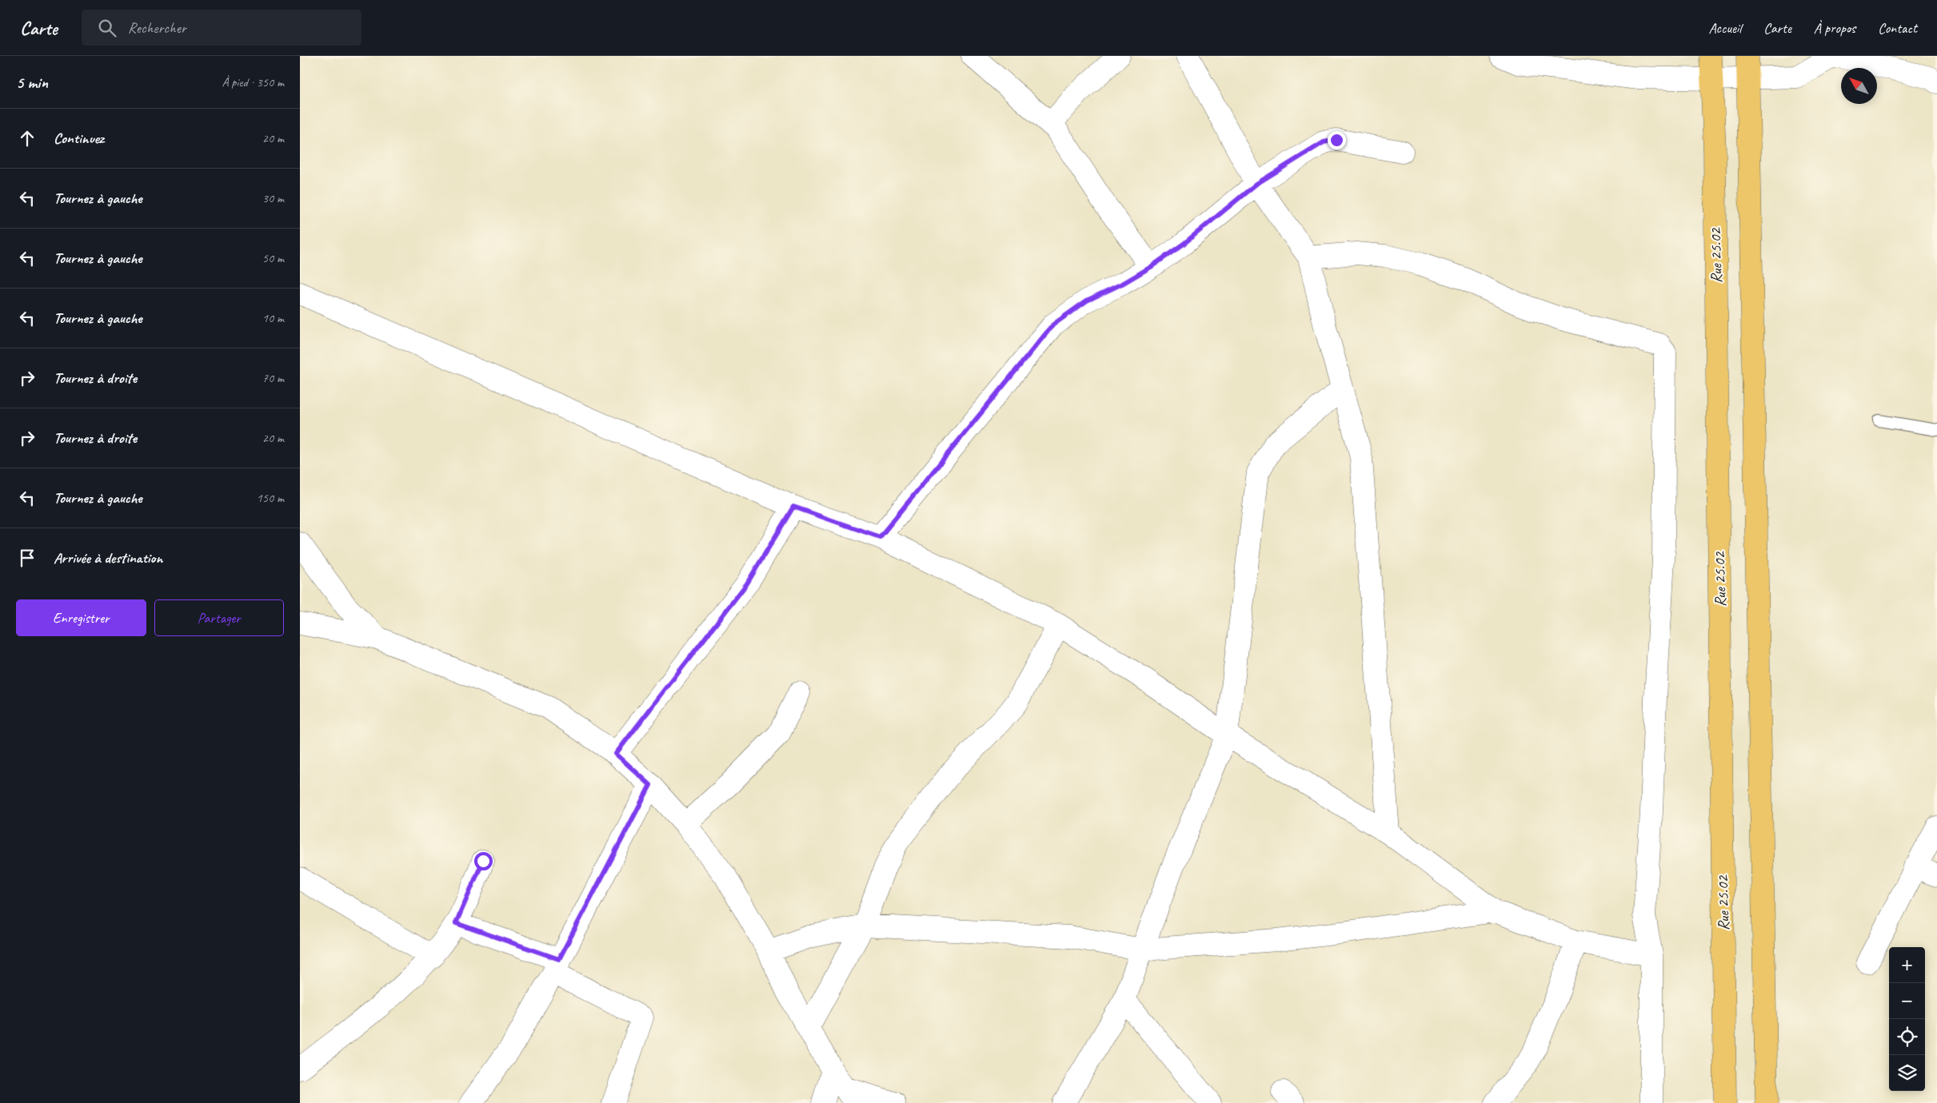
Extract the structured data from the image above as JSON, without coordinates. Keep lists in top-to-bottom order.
{
  "streets": {
    "main road": ["Rue 25.02"]
  },
  "north": "top left",
  "page": {
    "header": "Carte",
    "search": "Rechercher",
    "nav": [
      "Accueil",
      "Carte",
      "À propos",
      "Contact"
    ],
    "heading": ["5 min", "À pied · 350 m"],
    "list": [
      ["Continuez", "20 m"],
      ["Tournez à gauche", "30 m"],
      ["Tournez à gauche", "50 m"],
      ["Tournez à gauche", "10 m"],
      ["Tournez à droite", "70 m"],
      ["Tournez à droite", "20 m"],
      ["Tournez à gauche", "150 m"],
      "Arrivée à destination"
    ],
    "buttons": ["Enregistrer", "Partager"],
    "map_buttons": ["+", "−"]
  }
}
